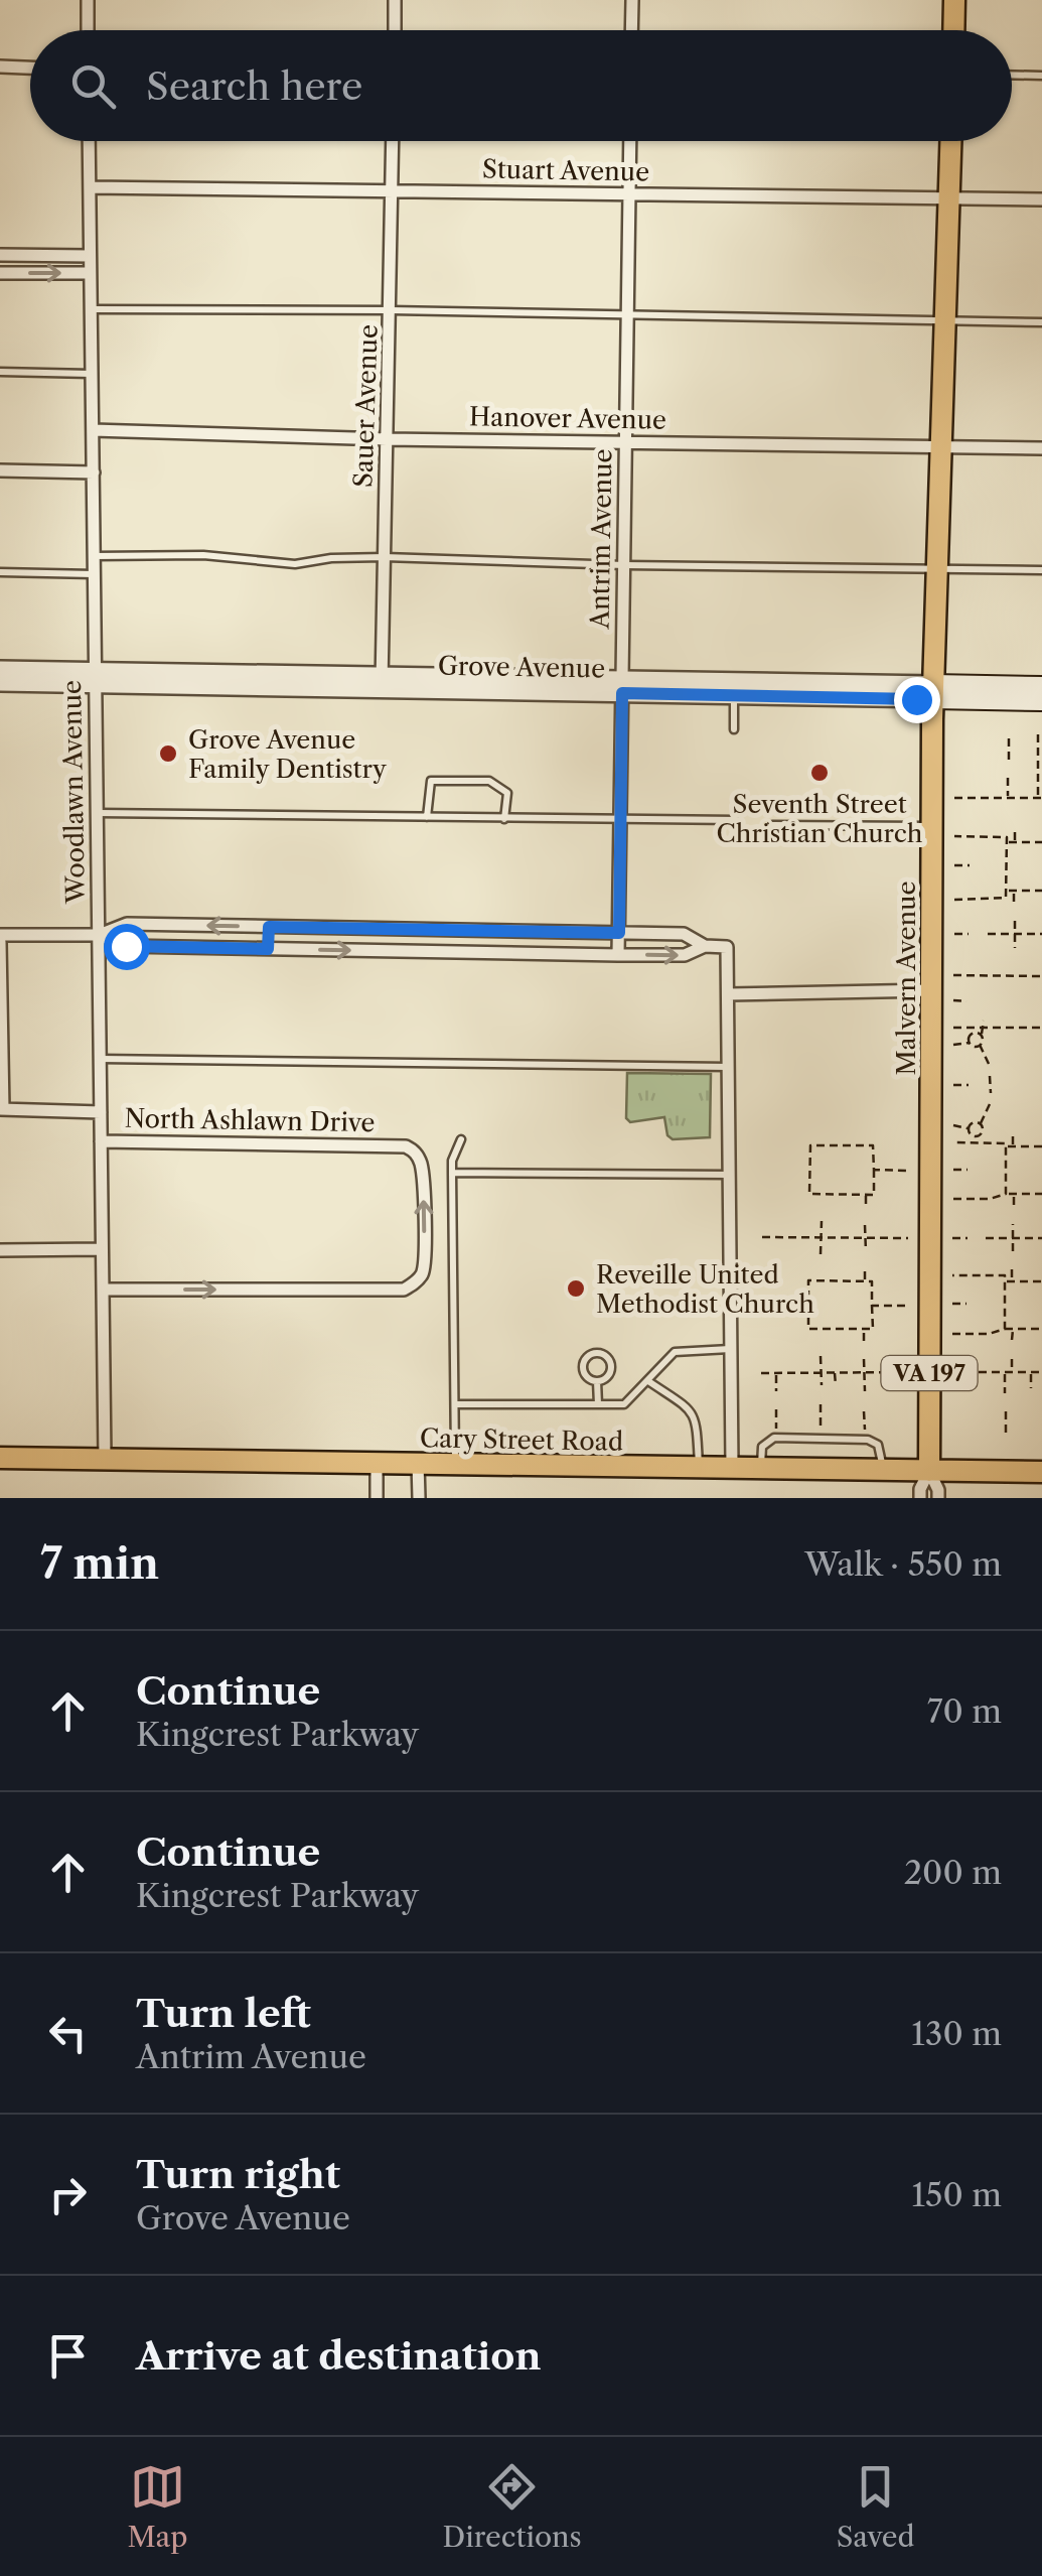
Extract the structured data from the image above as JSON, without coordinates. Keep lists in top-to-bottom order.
{
  "streets": {
    "main road": [
      "Grove Avenue",
      "Malvern Avenue",
      "VA 197",
      "Cary Street Road"
    ],
    "street": [
      "Stuart Avenue",
      "Sauer Avenue",
      "Hanover Avenue",
      "Antrim Avenue",
      "Woodlawn Avenue",
      "North Ashlawn Drive"
    ]
  },
  "crossings": [
    ["Stuart Avenue", "Sauer Avenue"],
    ["Stuart Avenue", "Antrim Avenue"],
    ["Stuart Avenue", "Woodlawn Avenue"],
    ["Stuart Avenue", "Malvern Avenue"],
    ["Sauer Avenue", "Hanover Avenue"],
    ["Sauer Avenue", "Grove Avenue"],
    ["Hanover Avenue", "Antrim Avenue"],
    ["Hanover Avenue", "Woodlawn Avenue"],
    ["Hanover Avenue", "Malvern Avenue"],
    ["Antrim Avenue", "Grove Avenue"],
    ["Grove Avenue", "Woodlawn Avenue"],
    ["Grove Avenue", "Malvern Avenue"],
    ["Woodlawn Avenue", "North Ashlawn Drive"],
    ["Woodlawn Avenue", "Cary Street Road"],
    ["Malvern Avenue", "Cary Street Road"]
  ],
  "places": ["Grove Avenue Family Dentistry", "Seventh Street Christian Church", "Reveille United Methodist Church"],
  "page": {
    "search": "Search here",
    "heading": ["7 min", "Walk · 550 m"],
    "list": [
      ["Continue", "Kingcrest Parkway", "70 m"],
      ["Continue", "Kingcrest Parkway", "200 m"],
      ["Turn left", "Antrim Avenue", "130 m"],
      ["Turn right", "Grove Avenue", "150 m"],
      "Arrive at destination"
    ],
    "nav": ["Map", "Directions", "Saved"]
  }
}
